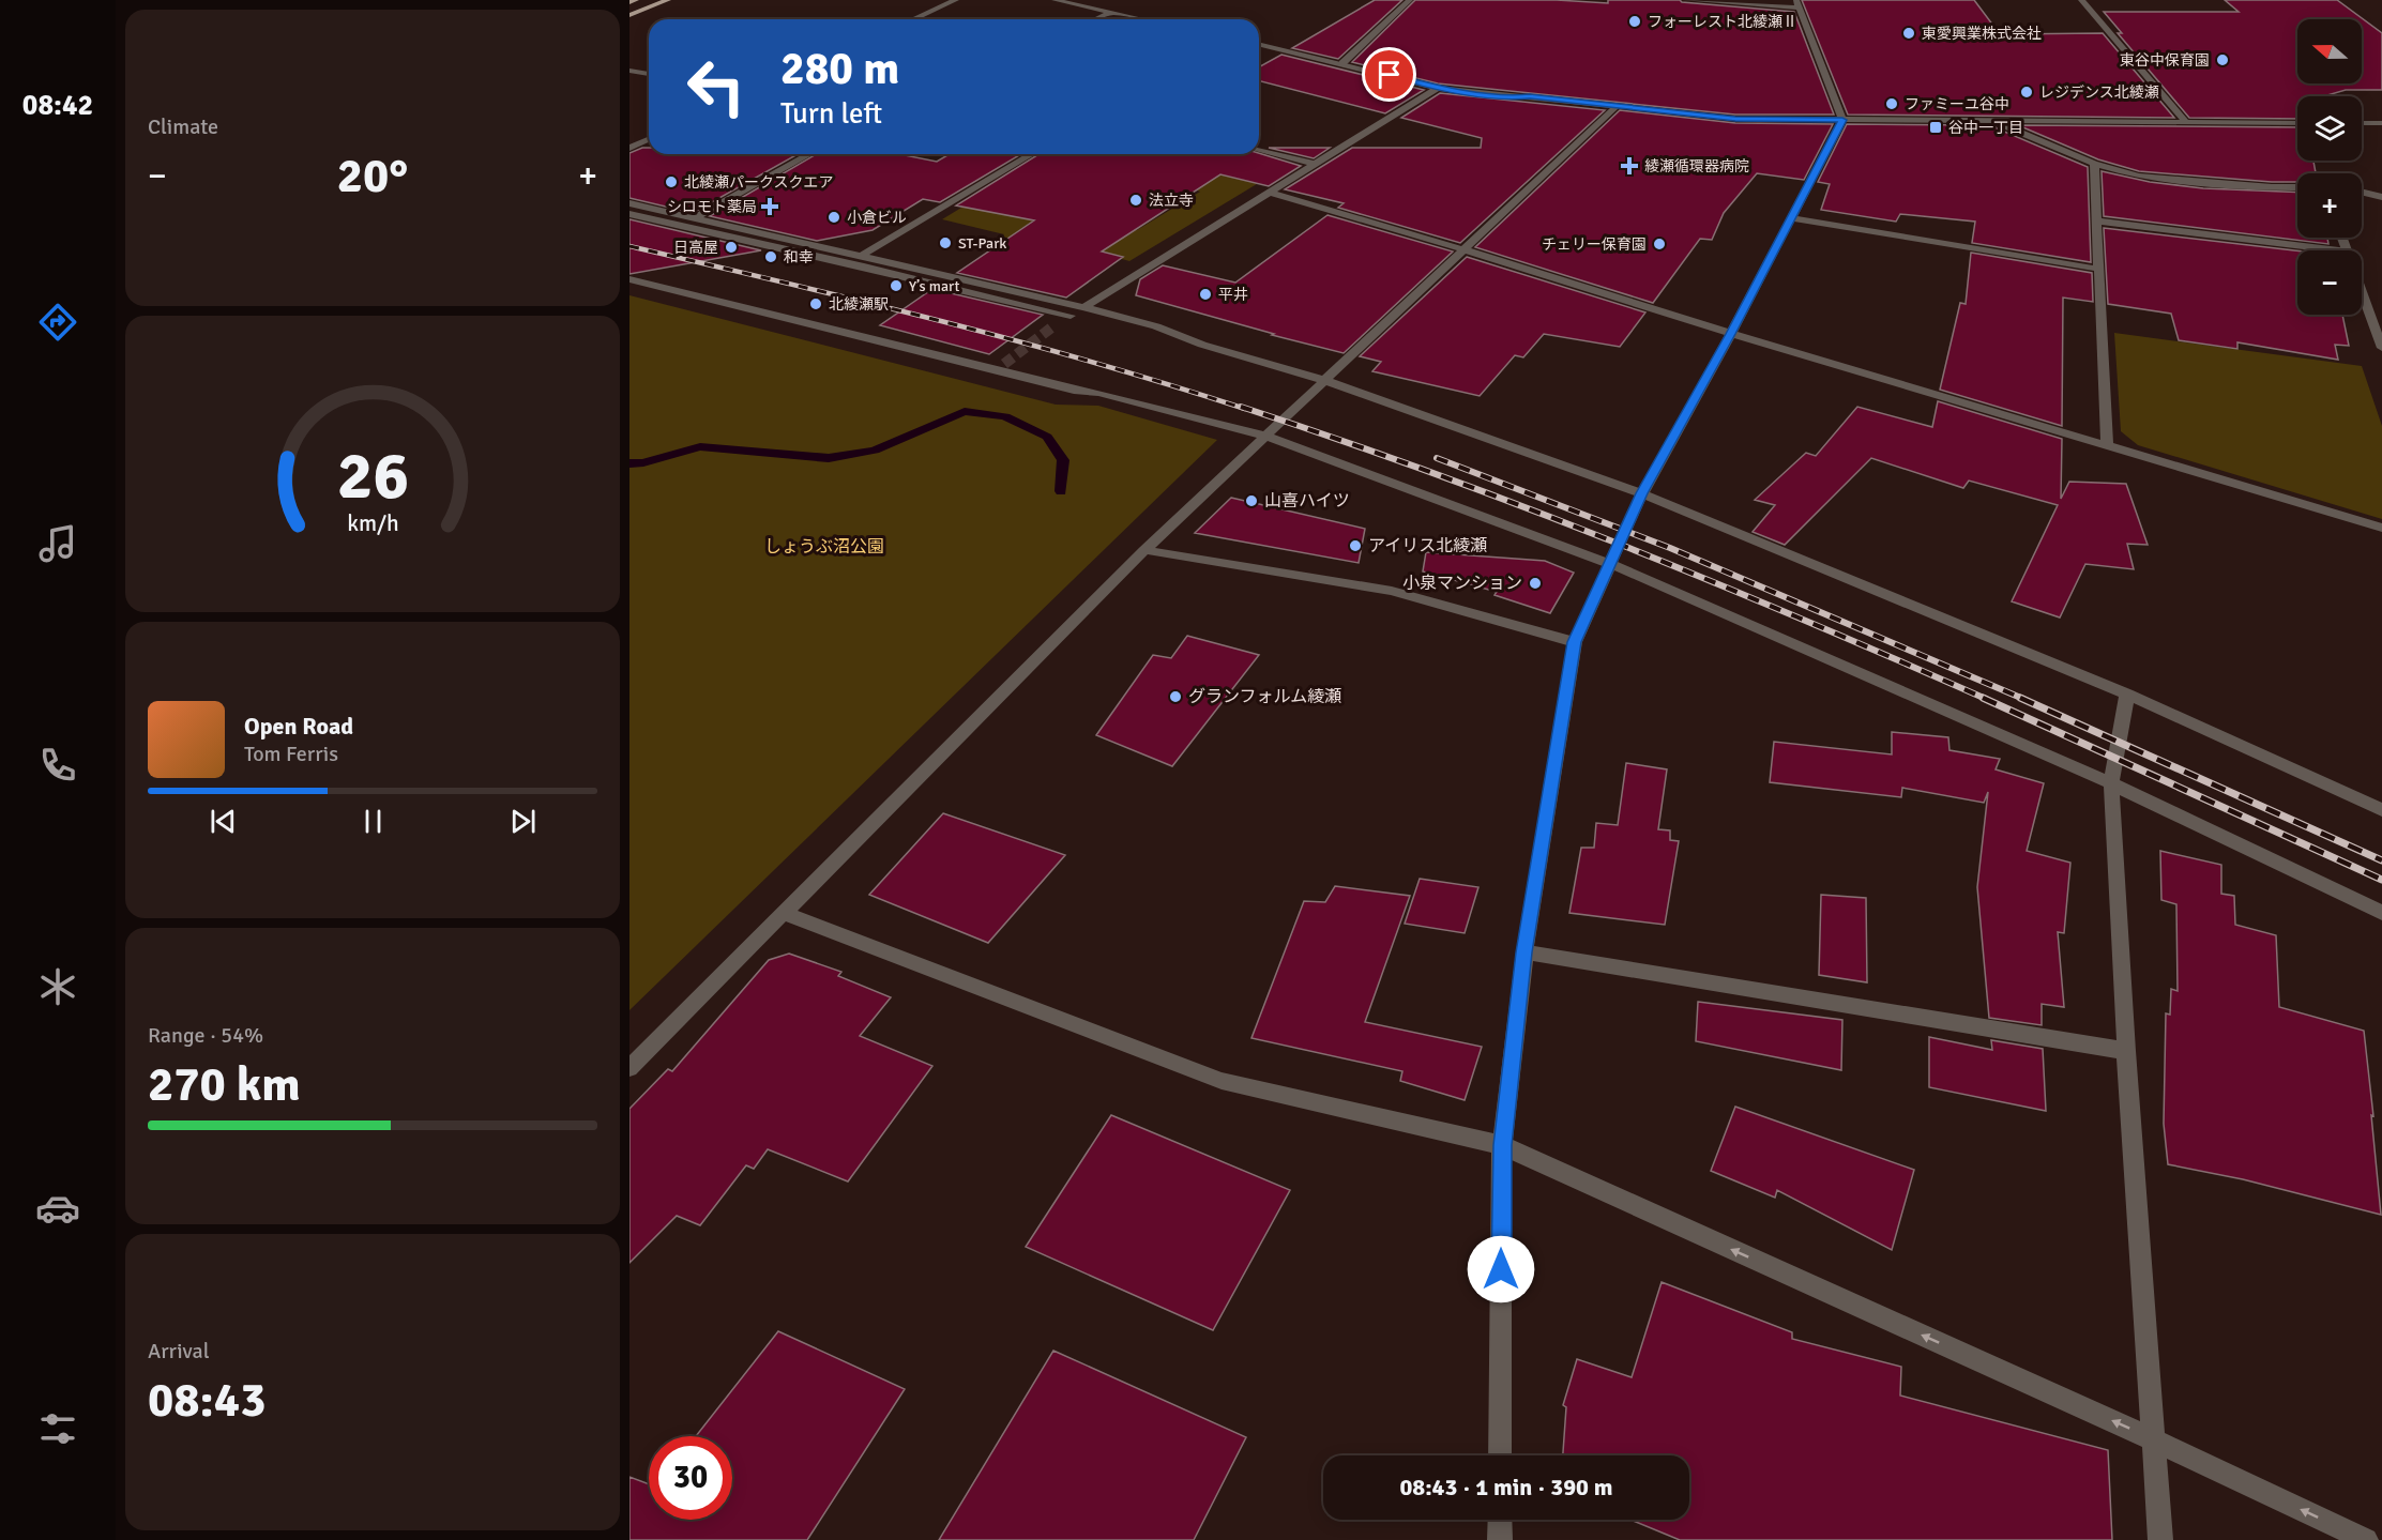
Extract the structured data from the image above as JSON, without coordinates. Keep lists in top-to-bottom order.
{
  "parks": ["しょうぶ沼公園"],
  "places": {
    "other": [
      "フォーレスト北綾瀬Ⅱ",
      "東愛興業株式会社",
      "東谷中保育園",
      "レジデンス北綾瀬",
      "ファミーユ谷中",
      "北綾瀬パークスクエア",
      "法立寺",
      "小倉ビル",
      "ST-Park",
      "チェリー保育園",
      "日高屋",
      "和幸",
      "Y’s mart",
      "平井",
      "北綾瀬駅",
      "山喜ハイツ",
      "アイリス北綾瀬",
      "小泉マンション",
      "グランフォルム綾瀬"
    ],
    "transit": ["谷中一丁目"],
    "health": ["綾瀬循環器病院", "シロモト薬局"]
  },
  "north": "left",
  "page": {
    "tabs": "08:42",
    "tile": [
      "Climate",
      ["Range · 54%", "270 km"],
      ["Arrival", "08:43"]
    ],
    "map_buttons": ["+", "−"],
    "turn": ["280 m", "Turn left"],
    "heat": ["−", "20°", "+"],
    "song": ["Open Road", "Tom Ferris"],
    "limit": "30",
    "trip": "08:43 · 1 min · 390 m",
    "gauge": ["26", "km/h"]
  }
}
